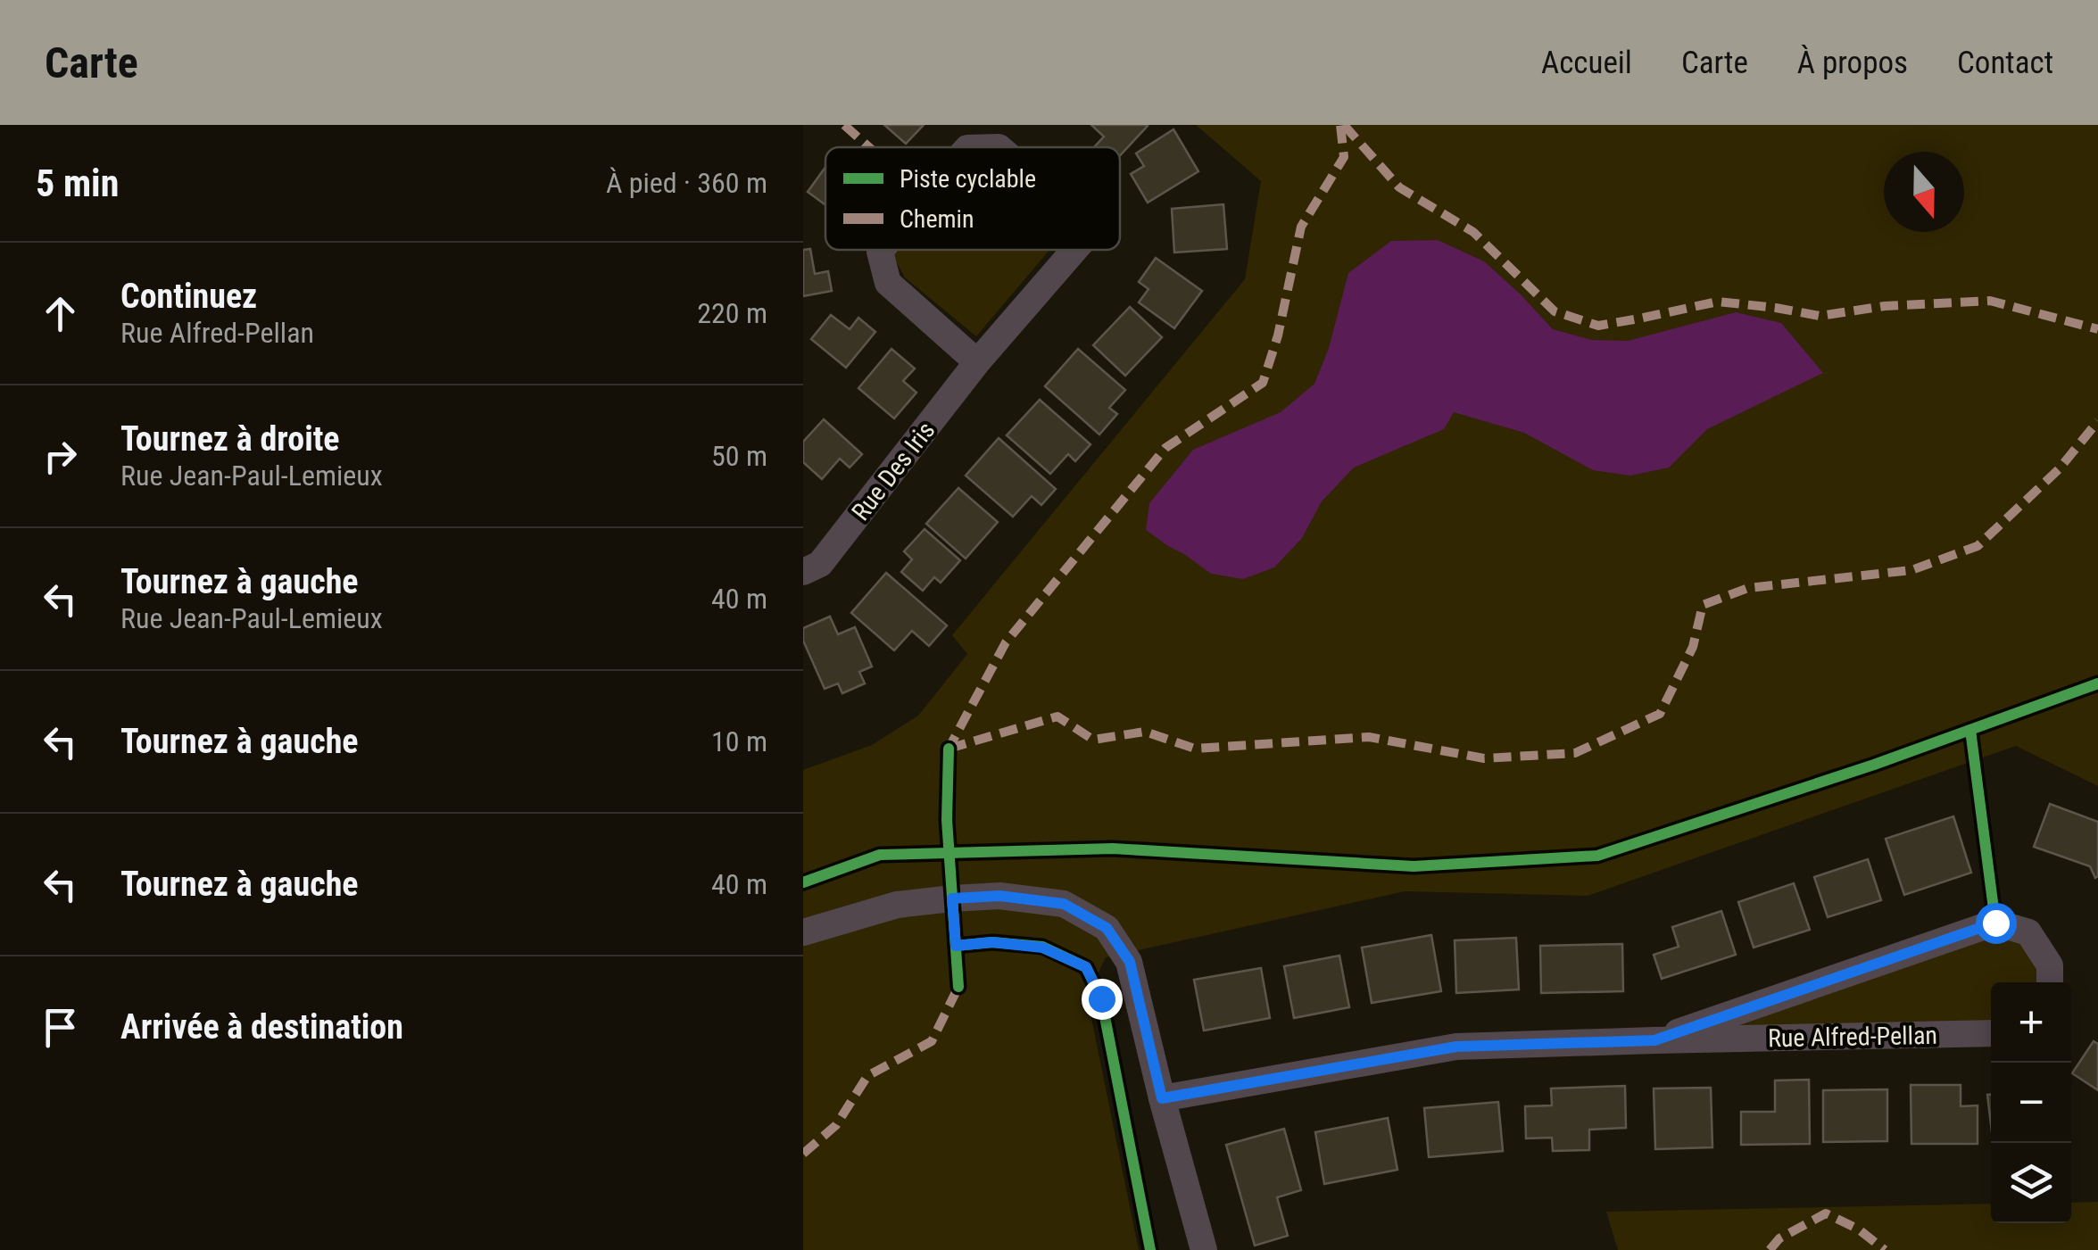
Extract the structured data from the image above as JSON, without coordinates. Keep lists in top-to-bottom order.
{
  "streets": {
    "street": ["Rue Des Iris", "Rue Alfred-Pellan"]
  },
  "legend": ["Piste cyclable", "Chemin"],
  "north": "bottom",
  "page": {
    "header": "Carte",
    "nav": [
      "Accueil",
      "Carte",
      "À propos",
      "Contact"
    ],
    "heading": ["5 min", "À pied · 360 m"],
    "list": [
      ["Continuez", "Rue Alfred-Pellan", "220 m"],
      ["Tournez à droite", "Rue Jean-Paul-Lemieux", "50 m"],
      ["Tournez à gauche", "Rue Jean-Paul-Lemieux", "40 m"],
      ["Tournez à gauche", "10 m"],
      ["Tournez à gauche", "40 m"],
      "Arrivée à destination"
    ],
    "map_buttons": ["+", "−"]
  }
}
